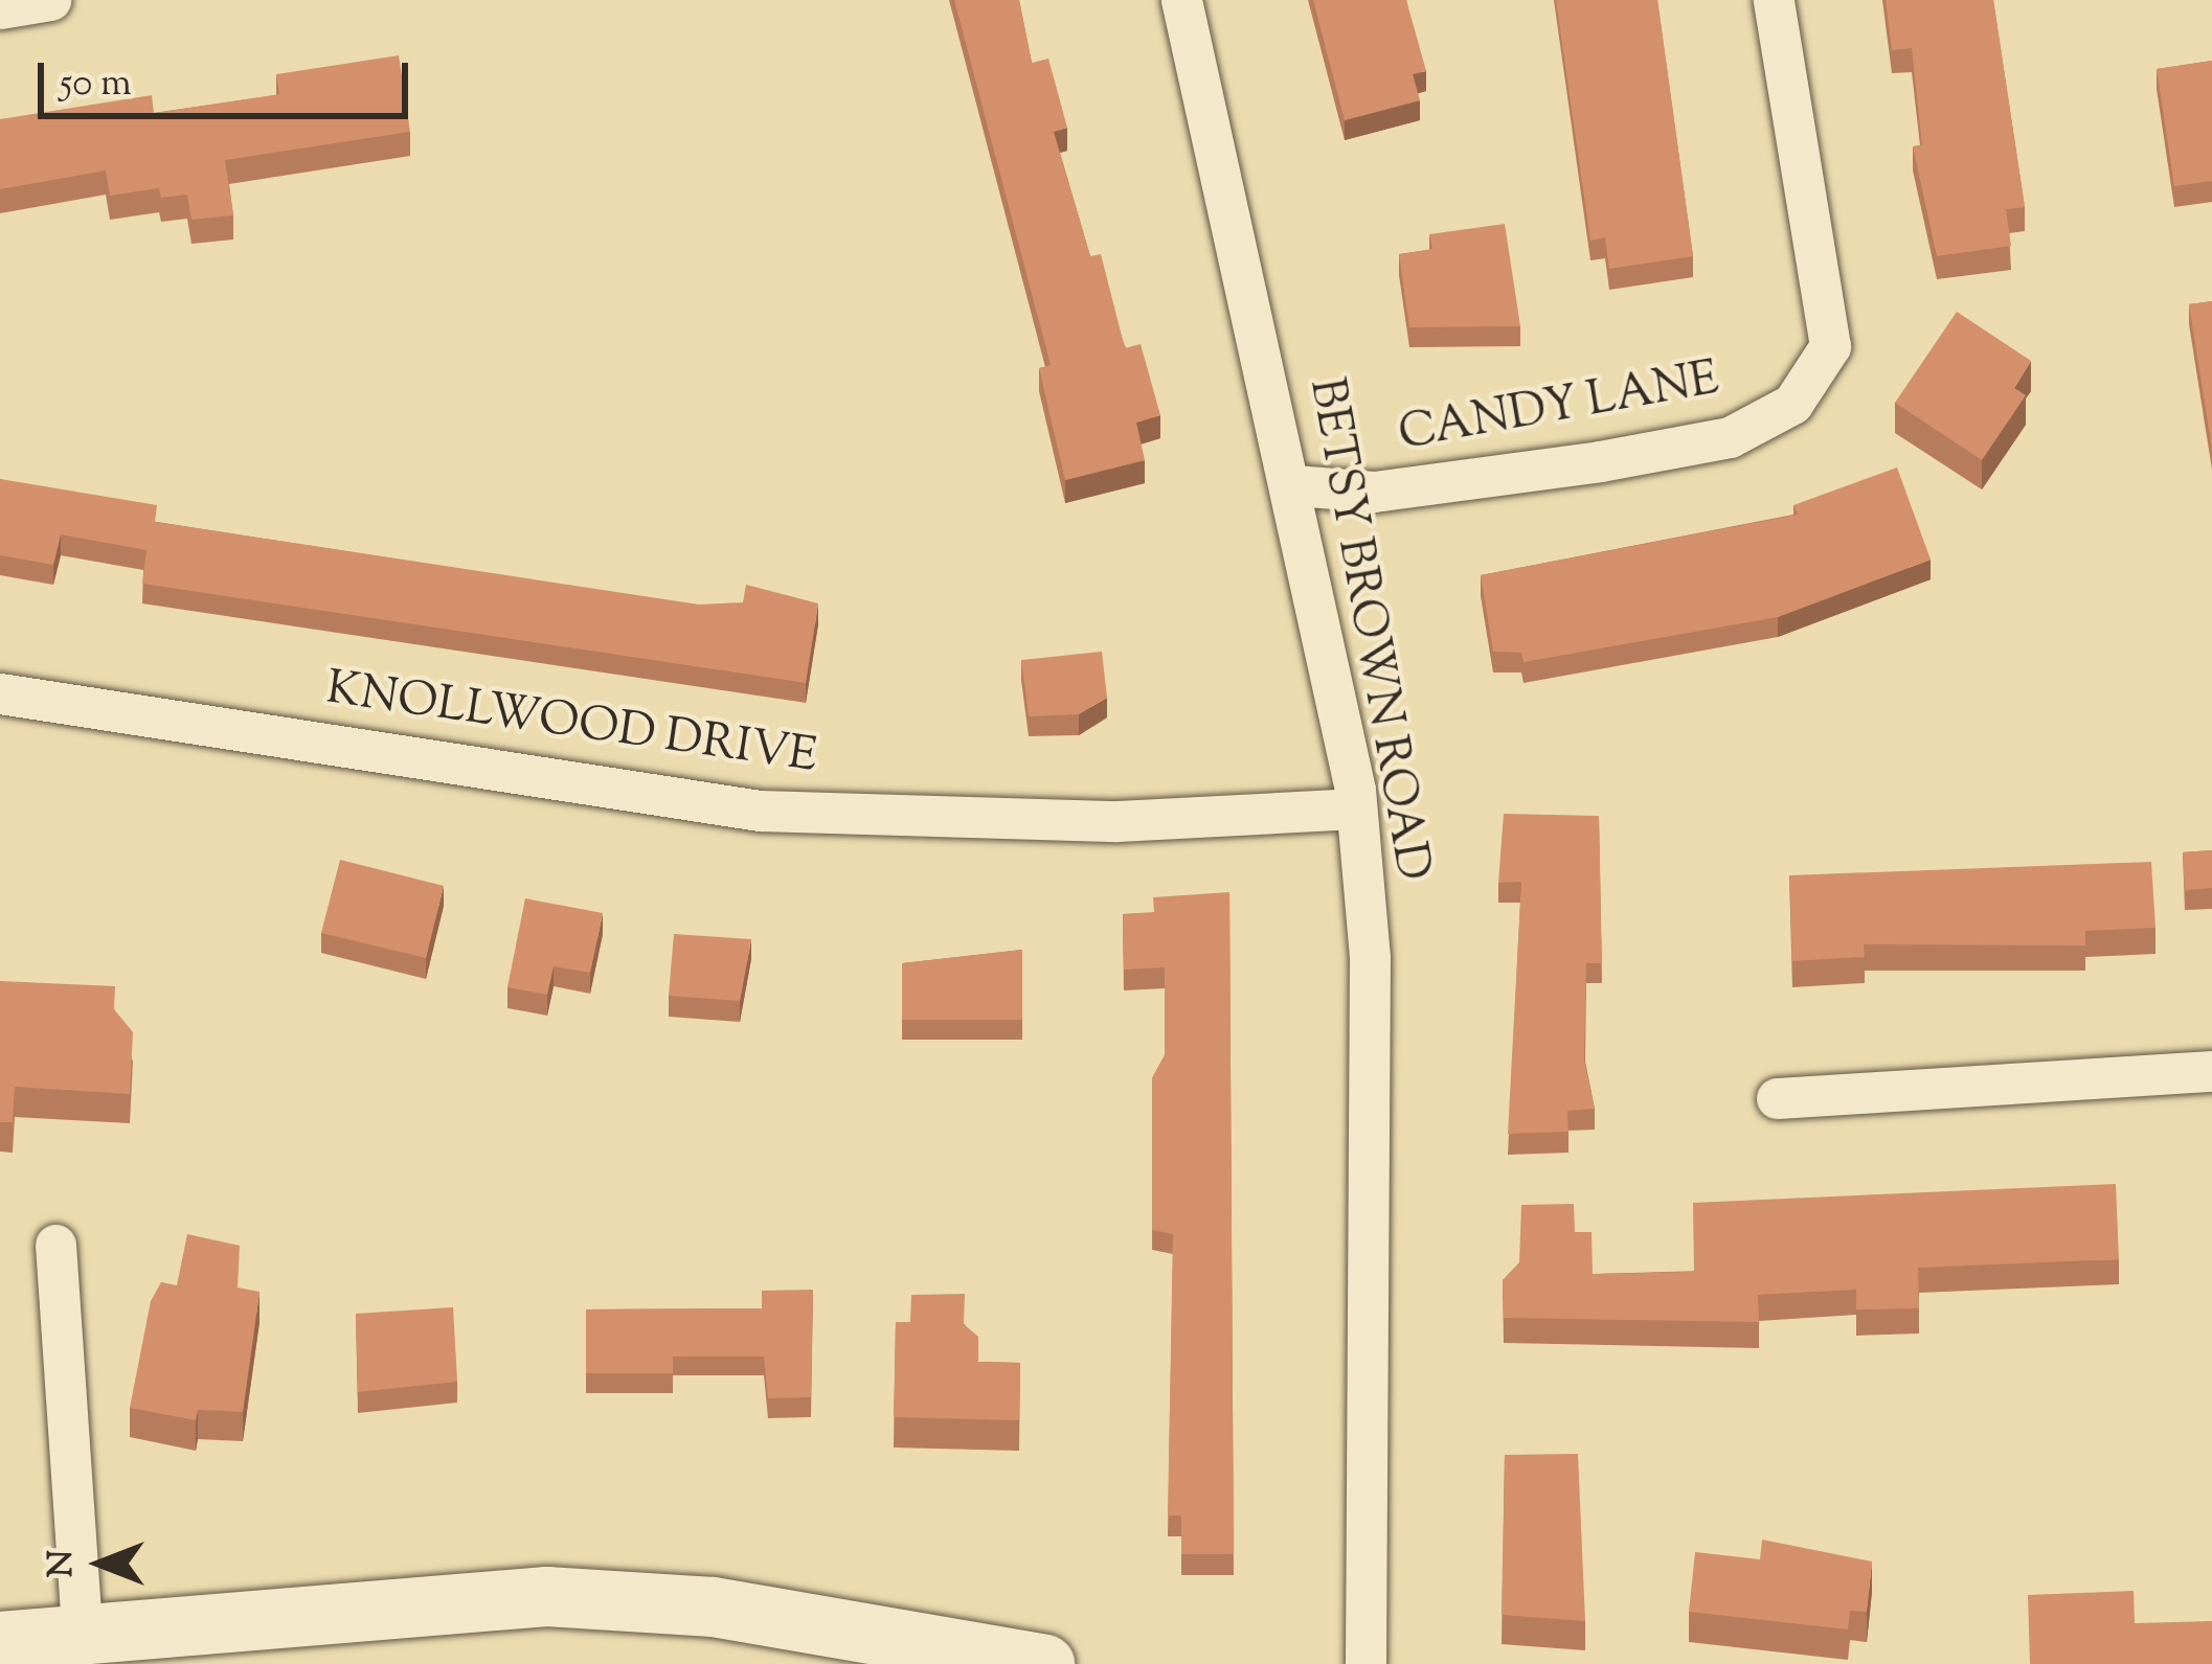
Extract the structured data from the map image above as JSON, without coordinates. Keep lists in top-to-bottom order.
{
  "streets": {
    "street": ["CANDY LANE", "BETSY BROWN ROAD", "KNOLLWOOD DRIVE"]
  },
  "crossings": [
    ["CANDY LANE", "BETSY BROWN ROAD"],
    ["BETSY BROWN ROAD", "KNOLLWOOD DRIVE"]
  ],
  "scale_bar": "50 m",
  "north": "left"
}
